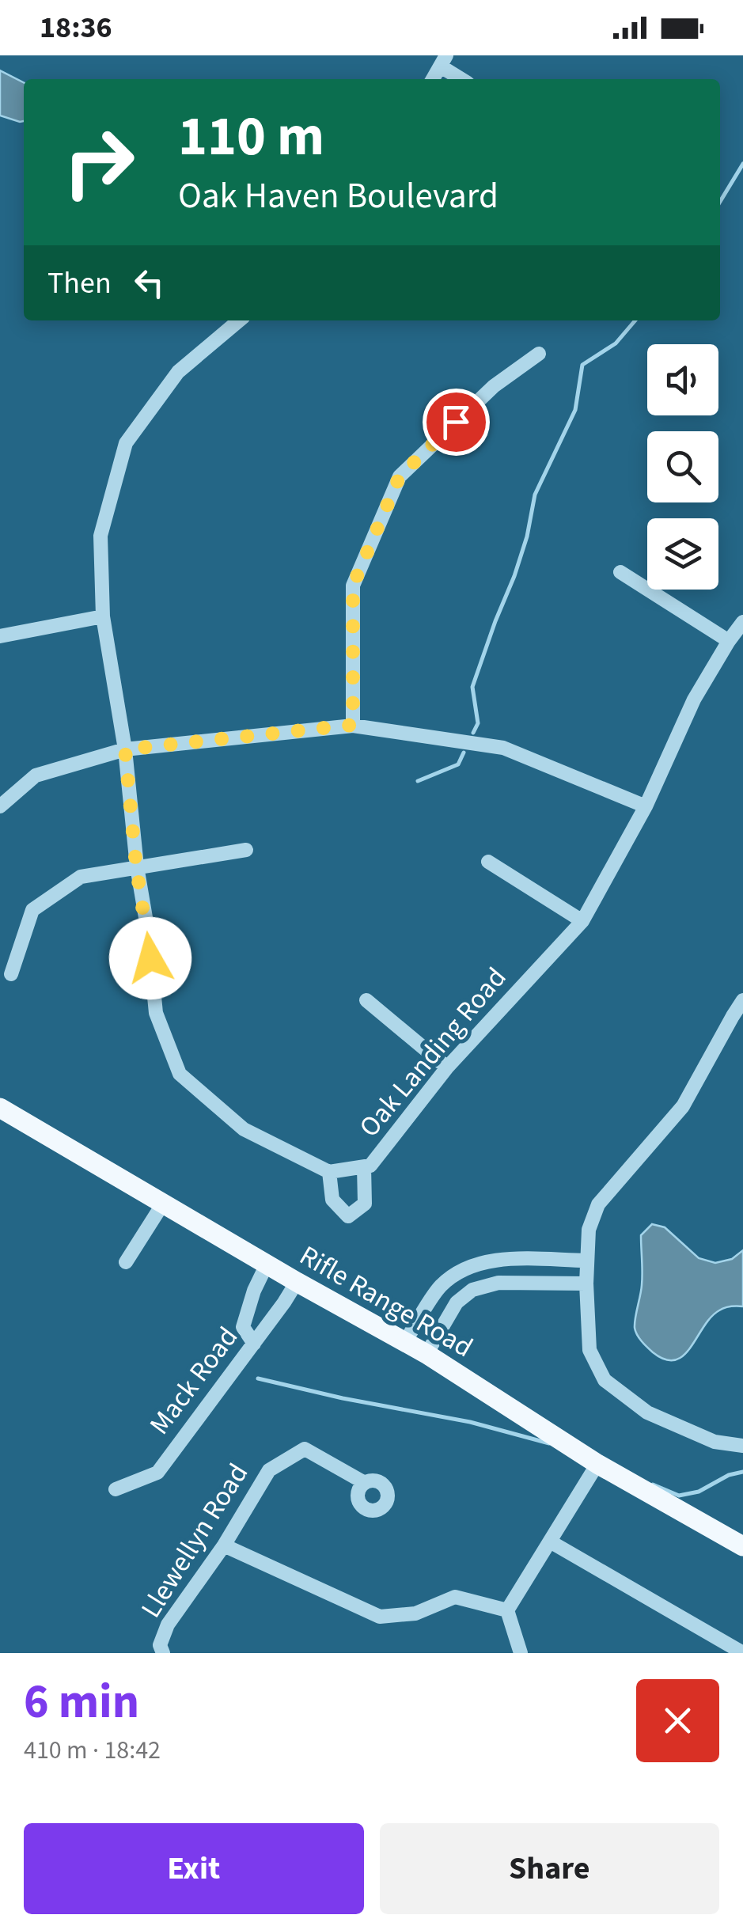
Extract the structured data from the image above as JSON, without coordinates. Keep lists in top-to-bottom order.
{
  "streets": {
    "main road": ["Rifle Range Road"],
    "street": ["Oak Landing Road", "Mack Road", "Llewellyn Road"]
  },
  "crossings": [
    ["Rifle Range Road", "Mack Road"]
  ],
  "page": {
    "status": "18:36",
    "turn": ["110 m", "Oak Haven Boulevard"],
    "then": "Then",
    "heading": ["6 min", "410 m · 18:42"],
    "buttons": ["Exit", "Share"]
  }
}
